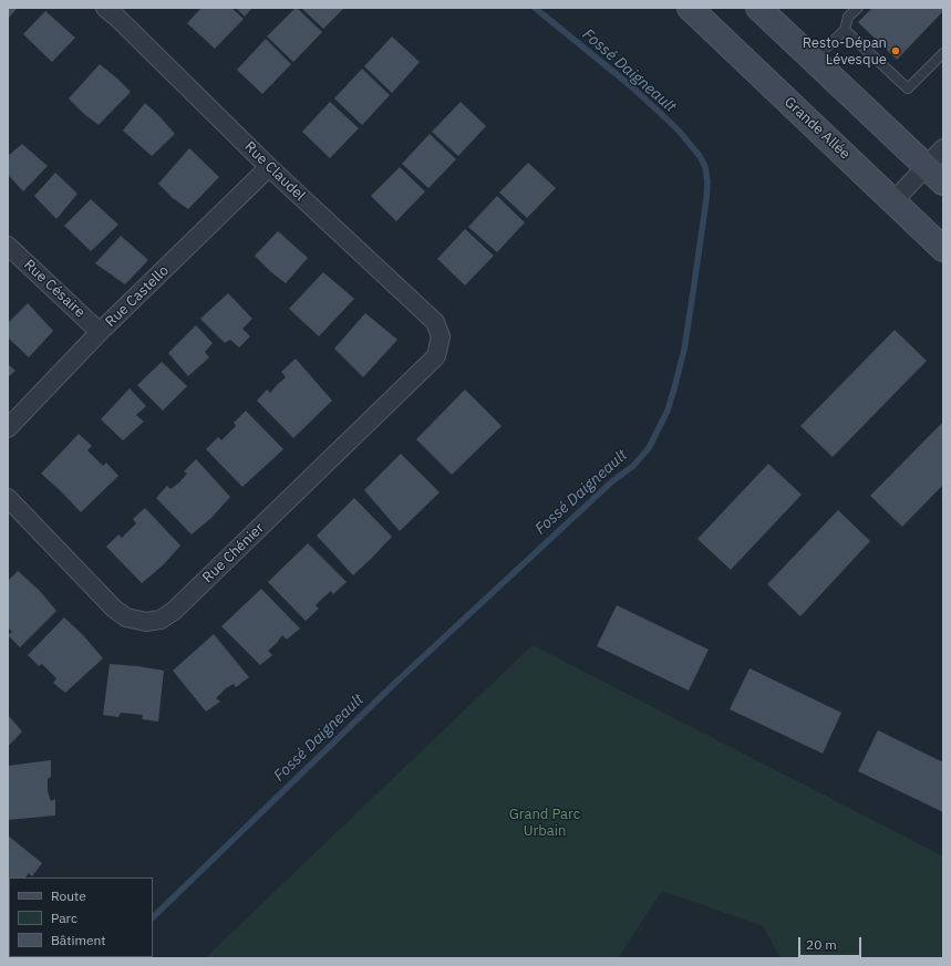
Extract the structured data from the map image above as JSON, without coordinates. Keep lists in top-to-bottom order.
{
  "streets": {
    "main road": ["Grande Allée"],
    "street": [
      "Rue Claudel",
      "Rue Césaire",
      "Rue Castello",
      "Rue Chénier"
    ]
  },
  "crossings": [
    ["Rue Claudel", "Rue Castello"],
    ["Rue Claudel", "Rue Chénier"],
    ["Rue Césaire", "Rue Castello"]
  ],
  "water": ["Fossé Daigneault"],
  "parks": ["Grand Parc Urbain"],
  "places": ["Resto-Dépan Lévesque"],
  "legend": ["Route", "Parc", "Bâtiment"],
  "scale_bar": "20 m"
}
